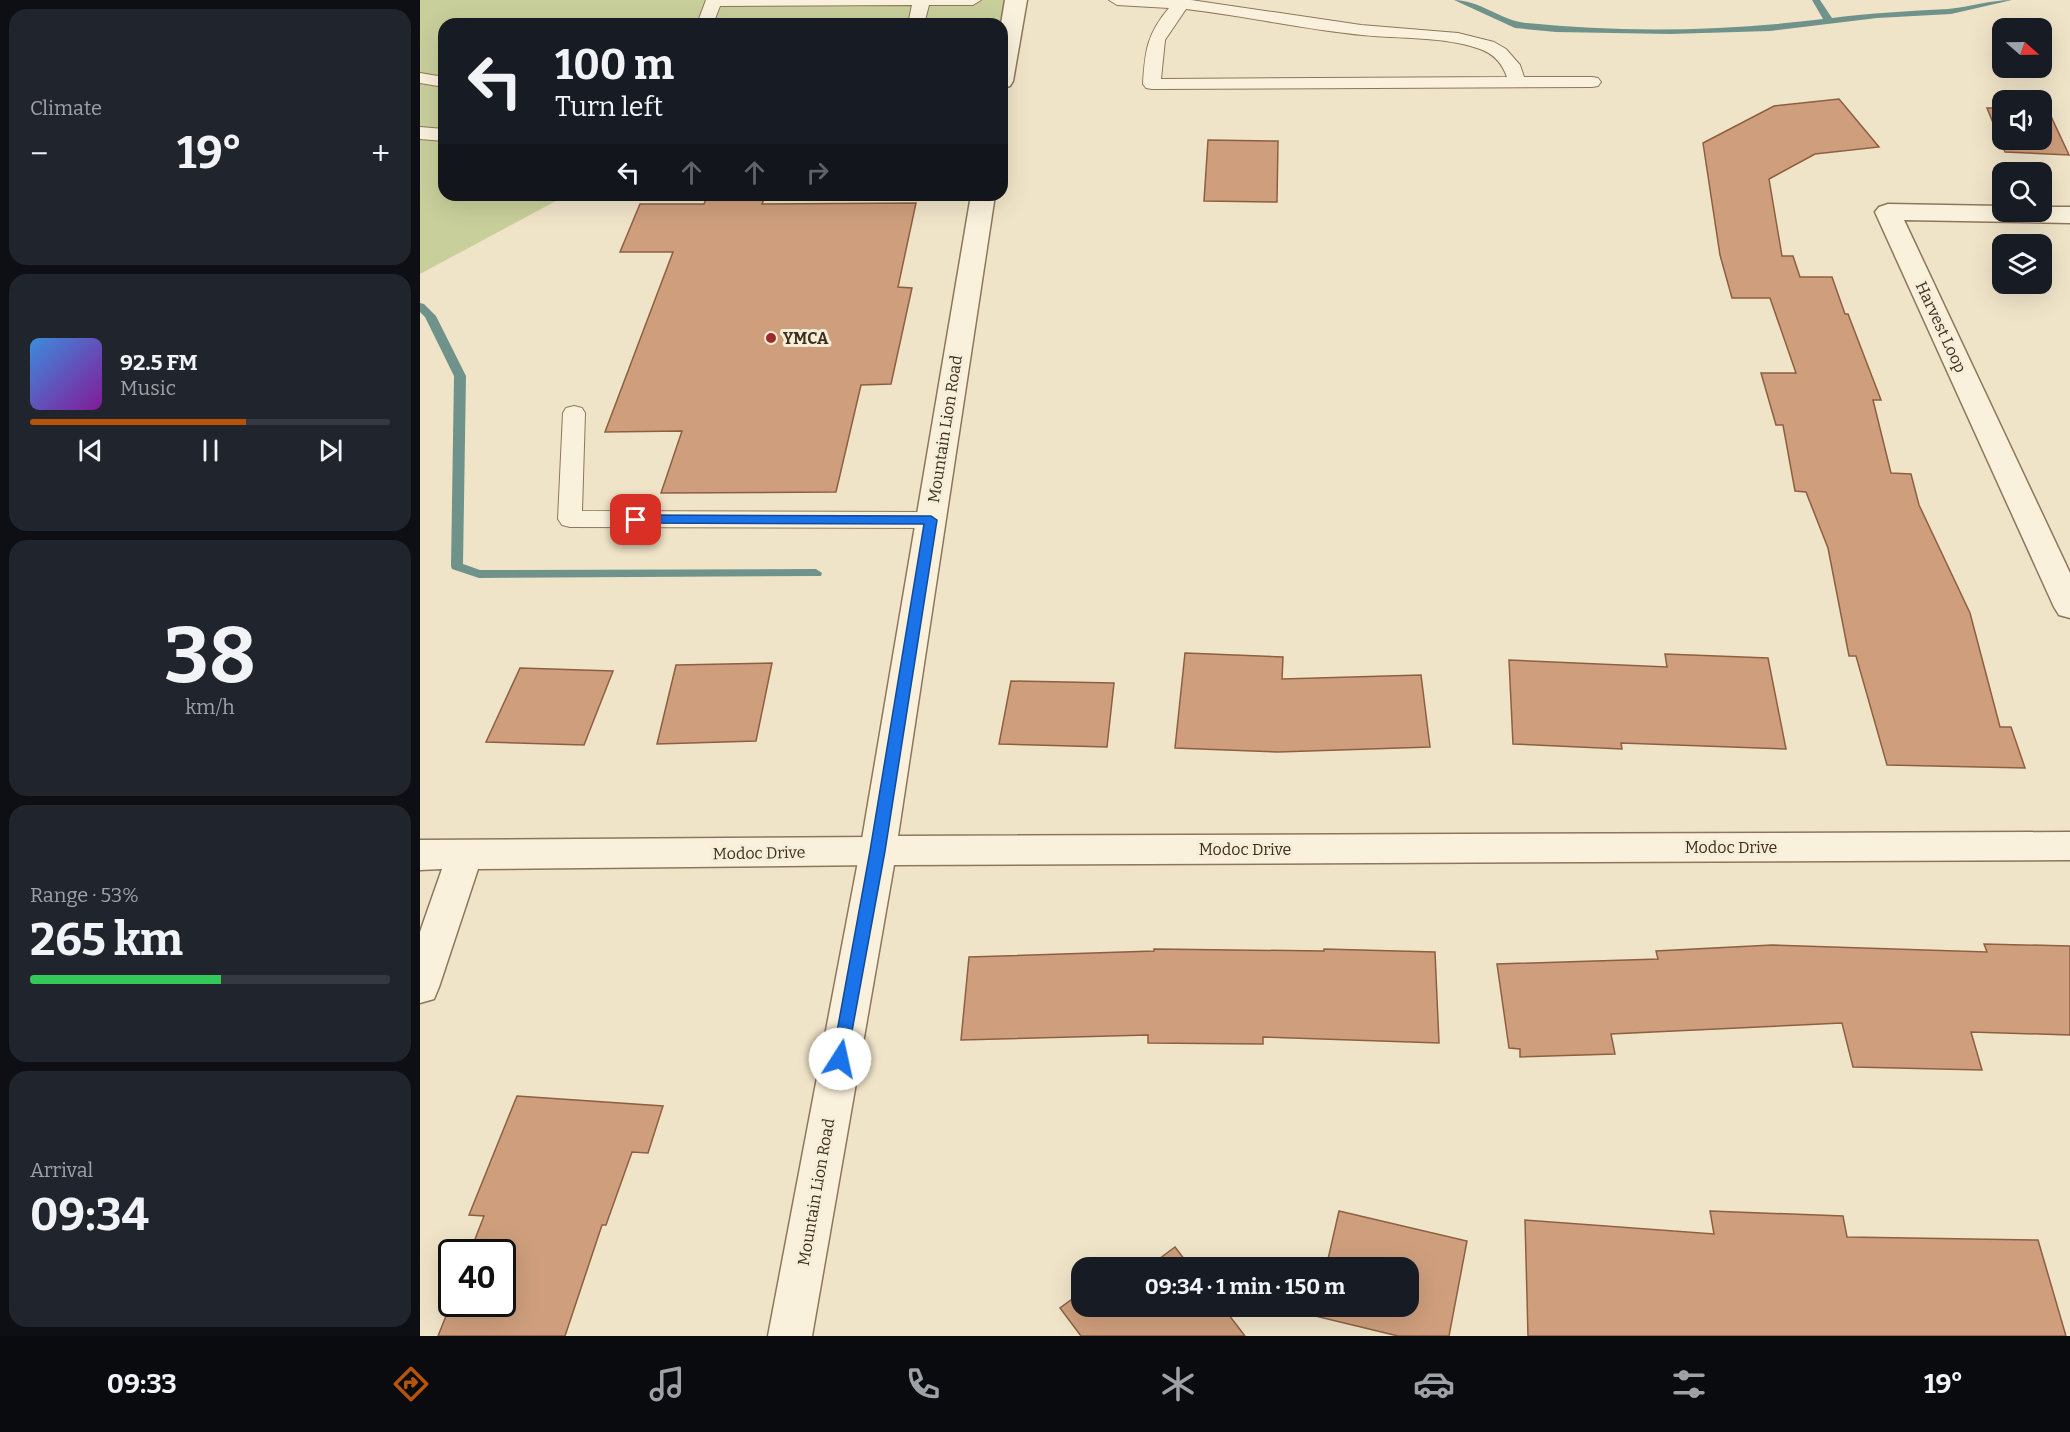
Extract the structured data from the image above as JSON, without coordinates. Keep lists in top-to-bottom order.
{
  "streets": {
    "street": ["Harvest Loop", "Mountain Lion Road", "Modoc Drive"]
  },
  "crossings": [
    ["Mountain Lion Road", "Modoc Drive"]
  ],
  "places": ["YMCA"],
  "north": "right",
  "page": {
    "tile": [
      "Climate",
      ["38", "km/h"],
      ["Range · 53%", "265 km"],
      ["Arrival", "09:34"]
    ],
    "turn": ["100 m", "Turn left"],
    "heat": ["−", "19°", "+"],
    "song": ["92.5 FM", "Music"],
    "limit": "40",
    "trip": "09:34 · 1 min · 150 m",
    "tabs": ["09:33", "19°"]
  }
}
